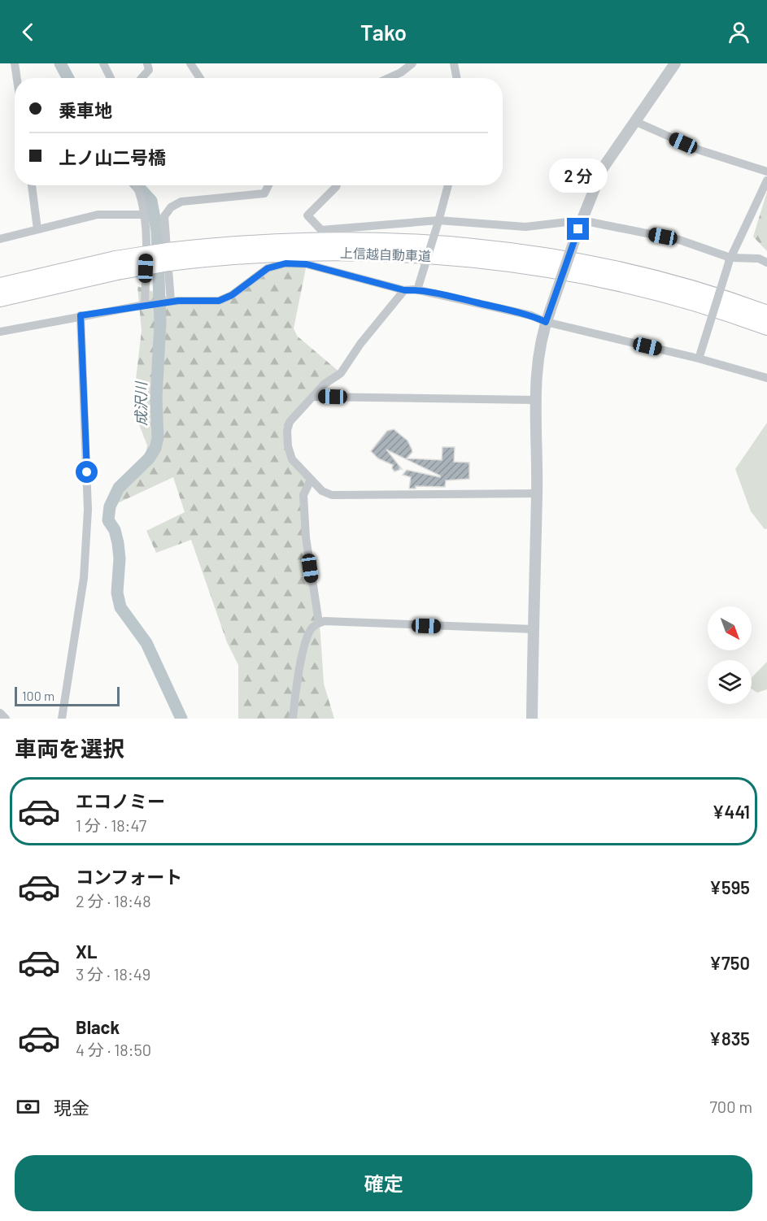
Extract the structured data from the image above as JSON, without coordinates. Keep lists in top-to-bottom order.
{
  "streets": {
    "highway": ["上信越自動車道"]
  },
  "water": ["成沢川"],
  "scale_bar": "100 m",
  "north": "bottom right",
  "page": {
    "header": "Tako",
    "banner": ["乗車地", "上ノ山二号橋"],
    "bubble": "2 分",
    "scale": "100 m",
    "heading": "車両を選択",
    "list": [
      {
        "name": "エコノミー",
        "note": "1 分 · 18:47",
        "value": "¥441"
      },
      {
        "name": "コンフォート",
        "note": "2 分 · 18:48",
        "value": "¥595"
      },
      {
        "name": "XL",
        "note": "3 分 · 18:49",
        "value": "¥750"
      },
      {
        "name": "Black",
        "note": "4 分 · 18:50",
        "value": "¥835"
      }
    ],
    "pay": ["現金", "700 m"],
    "buttons": "確定"
  }
}
